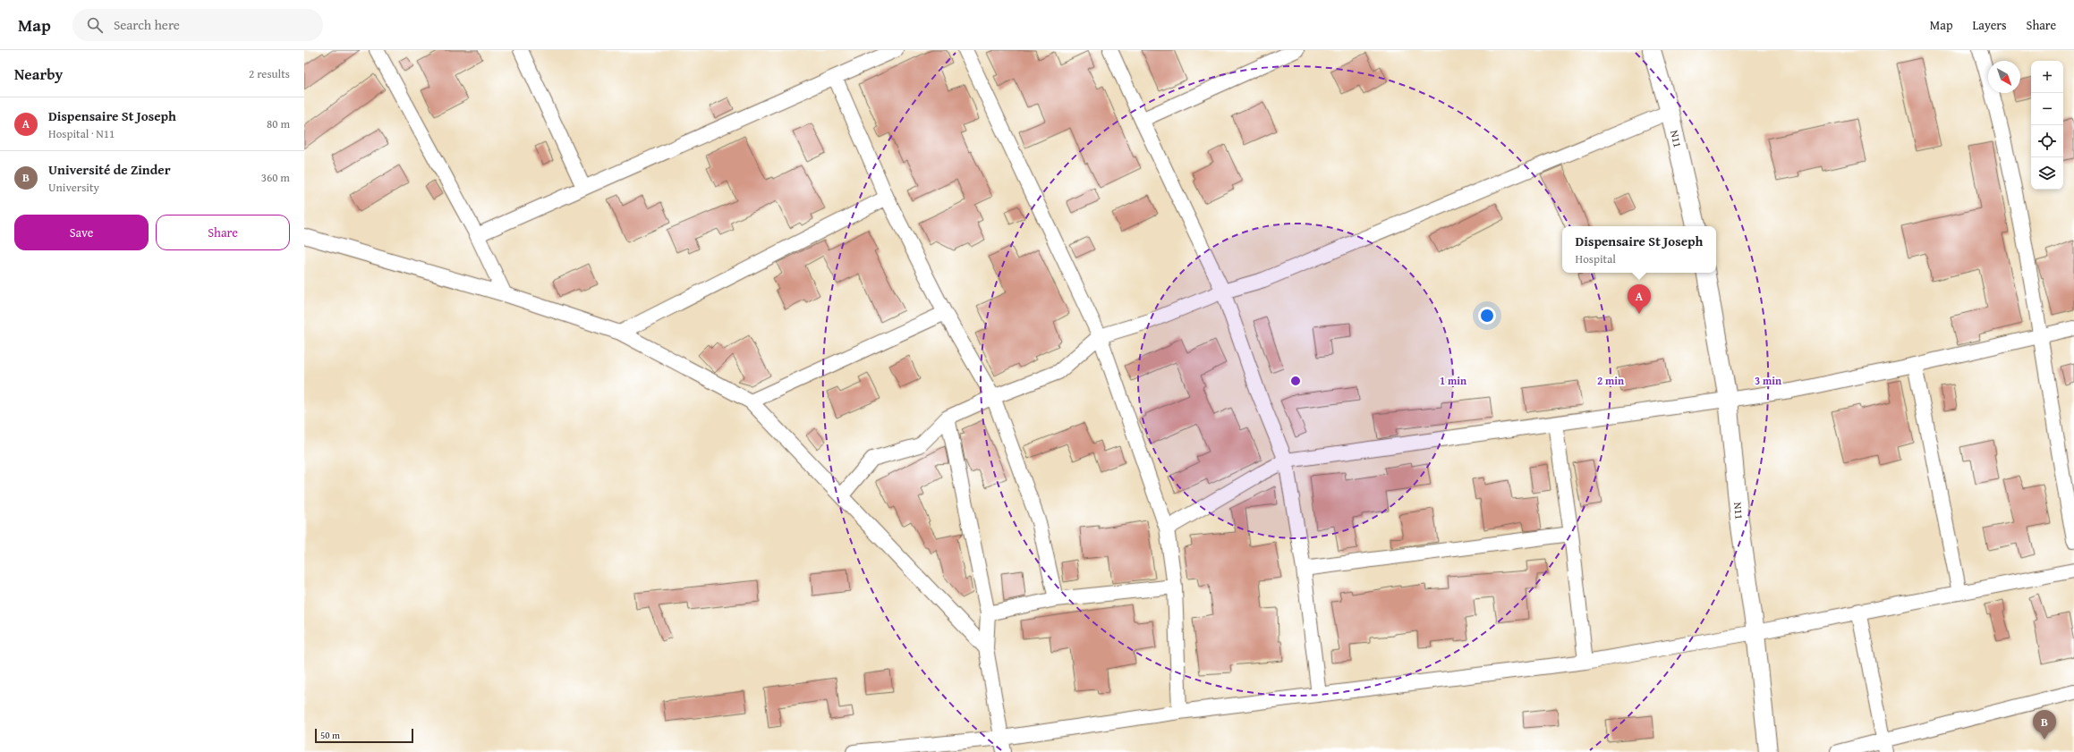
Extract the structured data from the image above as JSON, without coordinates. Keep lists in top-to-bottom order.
{
  "streets": {
    "main road": ["N11"]
  },
  "scale_bar": "50 m",
  "north": "bottom right",
  "page": {
    "header": "Map",
    "search": "Search here",
    "nav": ["Map", "Layers", "Share"],
    "heading": ["Nearby", "2 results"],
    "map_buttons": ["+", "−"],
    "list": [
      {
        "mark": "A",
        "name": "Dispensaire St Joseph",
        "note": "Hospital · N11",
        "value": "80 m"
      },
      {
        "mark": "B",
        "name": "Université de Zinder",
        "note": "University",
        "value": "360 m"
      }
    ],
    "buttons": ["Save", "Share"],
    "popup": ["Dispensaire St Joseph", "Hospital"],
    "pins": ["A", "B"],
    "scale": "50 m"
  },
  "rings": ["1 min", "2 min", "3 min"]
}
